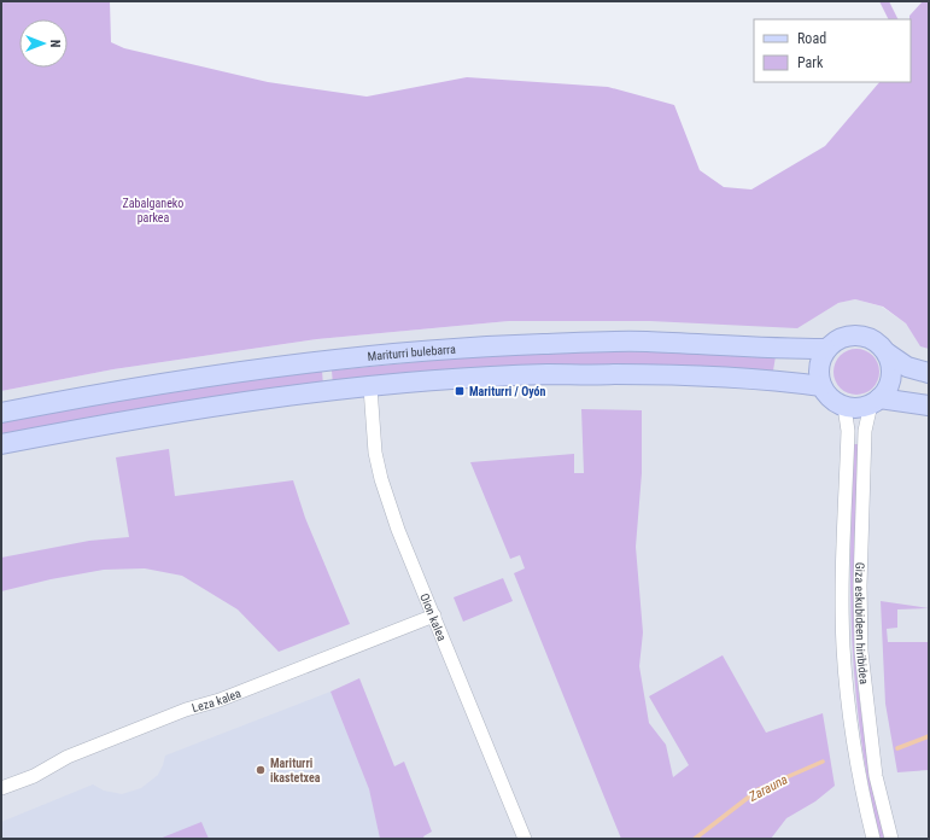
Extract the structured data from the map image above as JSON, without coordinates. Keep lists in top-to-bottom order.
{
  "streets": {
    "main road": ["Mariturri bulebarra"],
    "street": ["Oion kalea", "Giza eskubideen hiribidea", "Leza kalea"]
  },
  "crossings": [
    ["Mariturri bulebarra", "Giza eskubideen hiribidea"],
    ["Oion kalea", "Leza kalea"]
  ],
  "water": ["Zarauna"],
  "parks": ["Zabalganeko parkea"],
  "places": {
    "transit": ["Mariturri / Oyón"],
    "other": ["Mariturri ikastetxea"]
  },
  "legend": ["Road", "Park"],
  "north": "right"
}
